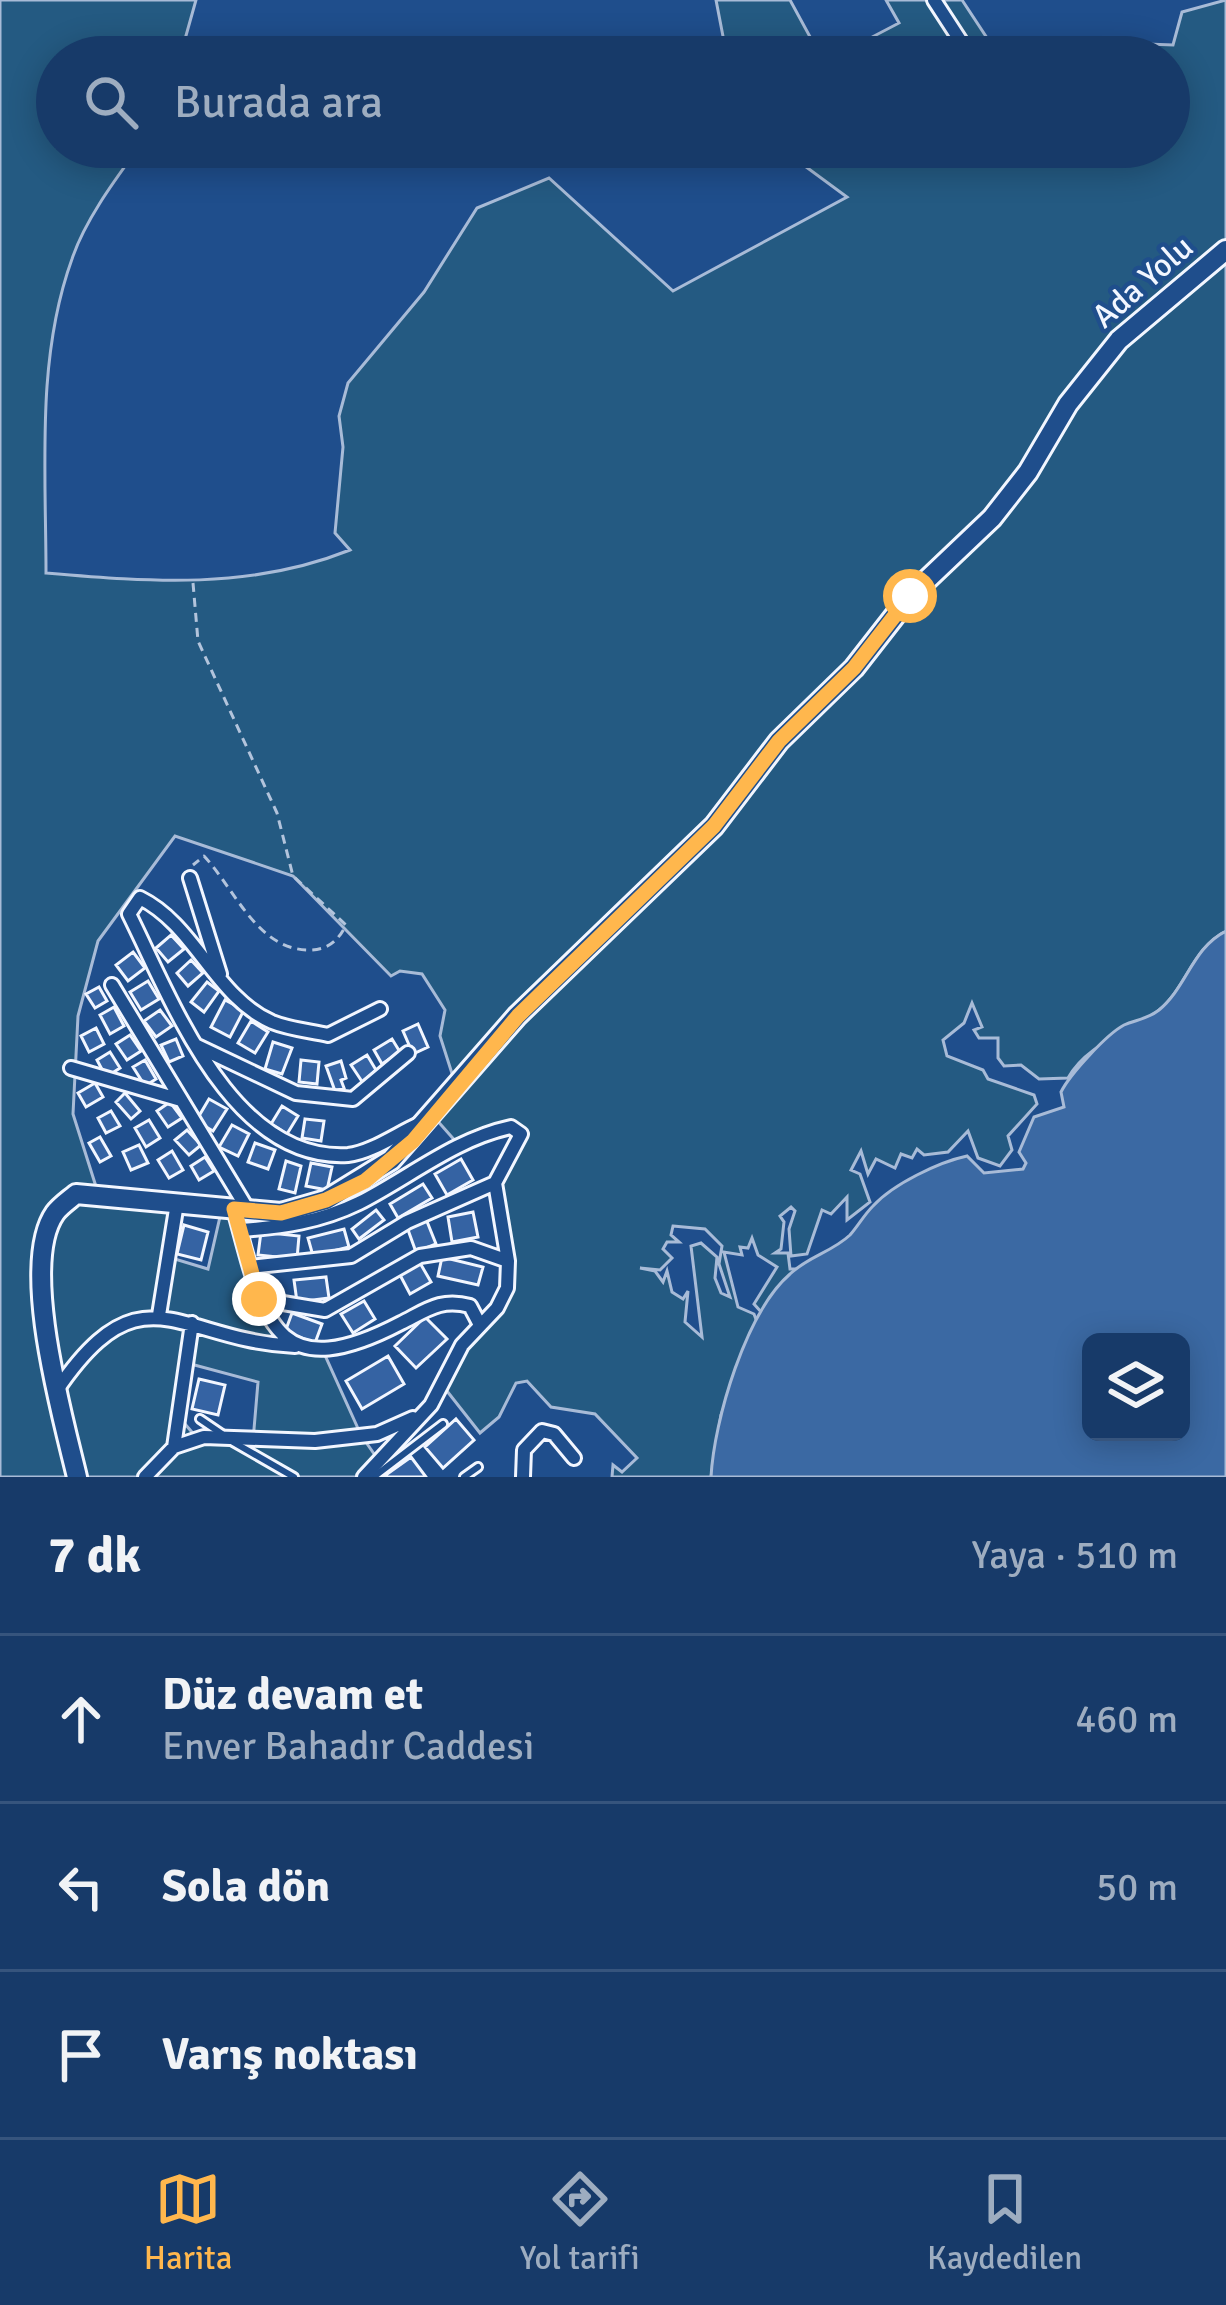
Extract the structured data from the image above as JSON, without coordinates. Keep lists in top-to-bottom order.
{
  "streets": {
    "main road": ["Ada Yolu"]
  },
  "page": {
    "search": "Burada ara",
    "heading": ["7 dk", "Yaya · 510 m"],
    "list": [
      ["Düz devam et", "Enver Bahadır Caddesi", "460 m"],
      ["Sola dön", "50 m"],
      "Varış noktası"
    ],
    "nav": ["Harita", "Yol tarifi", "Kaydedilen"]
  }
}
